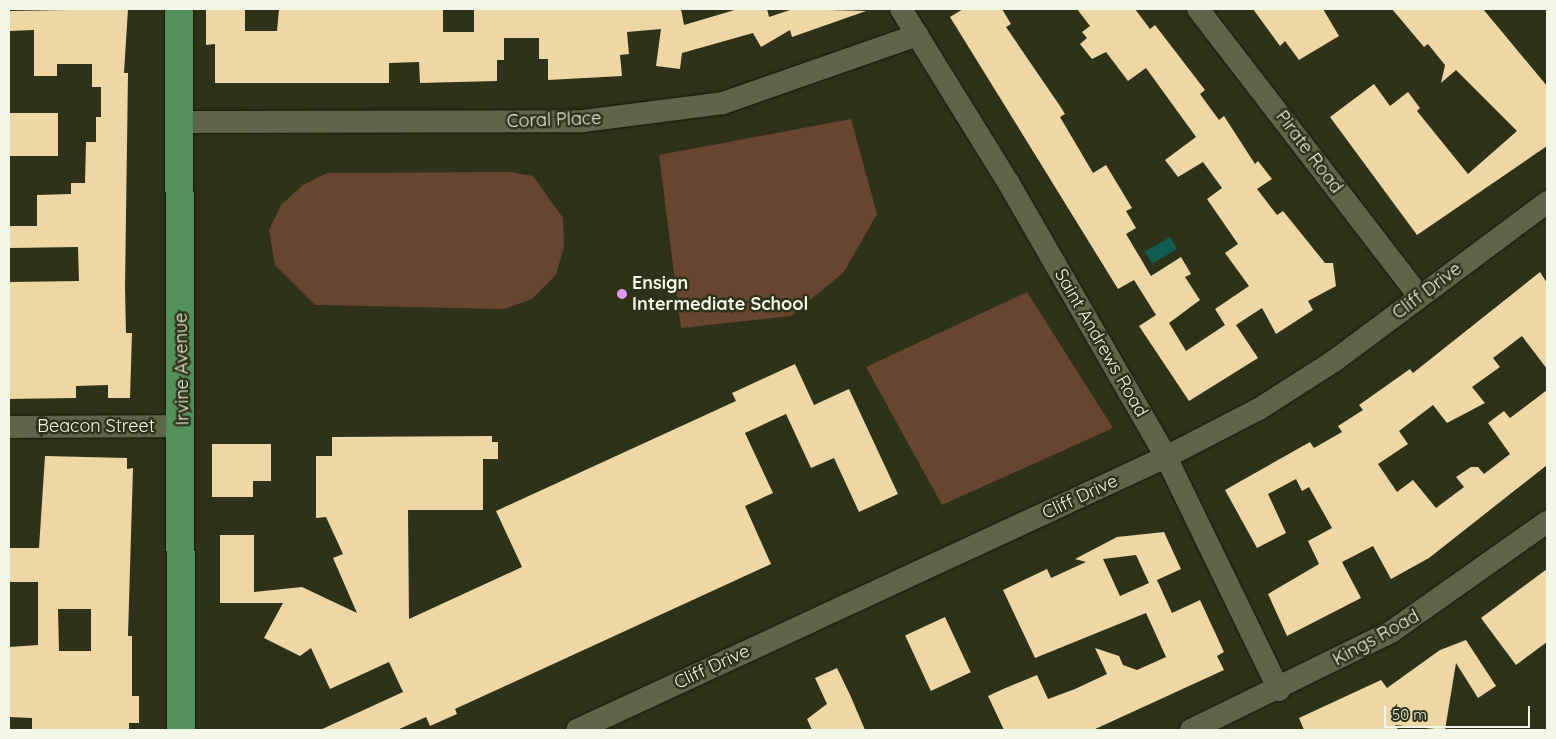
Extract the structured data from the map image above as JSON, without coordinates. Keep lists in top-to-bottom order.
{
  "streets": {
    "main road": ["Irvine Avenue"],
    "street": [
      "Coral Place",
      "Pirate Road",
      "Cliff Drive",
      "Saint Andrews Road",
      "Beacon Street",
      "Kings Road"
    ]
  },
  "crossings": [
    ["Coral Place", "Saint Andrews Road"],
    ["Coral Place", "Irvine Avenue"],
    ["Pirate Road", "Cliff Drive"],
    ["Cliff Drive", "Saint Andrews Road"],
    ["Saint Andrews Road", "Kings Road"],
    ["Irvine Avenue", "Beacon Street"]
  ],
  "places": ["Ensign Intermediate School"],
  "scale_bar": "50 m"
}
